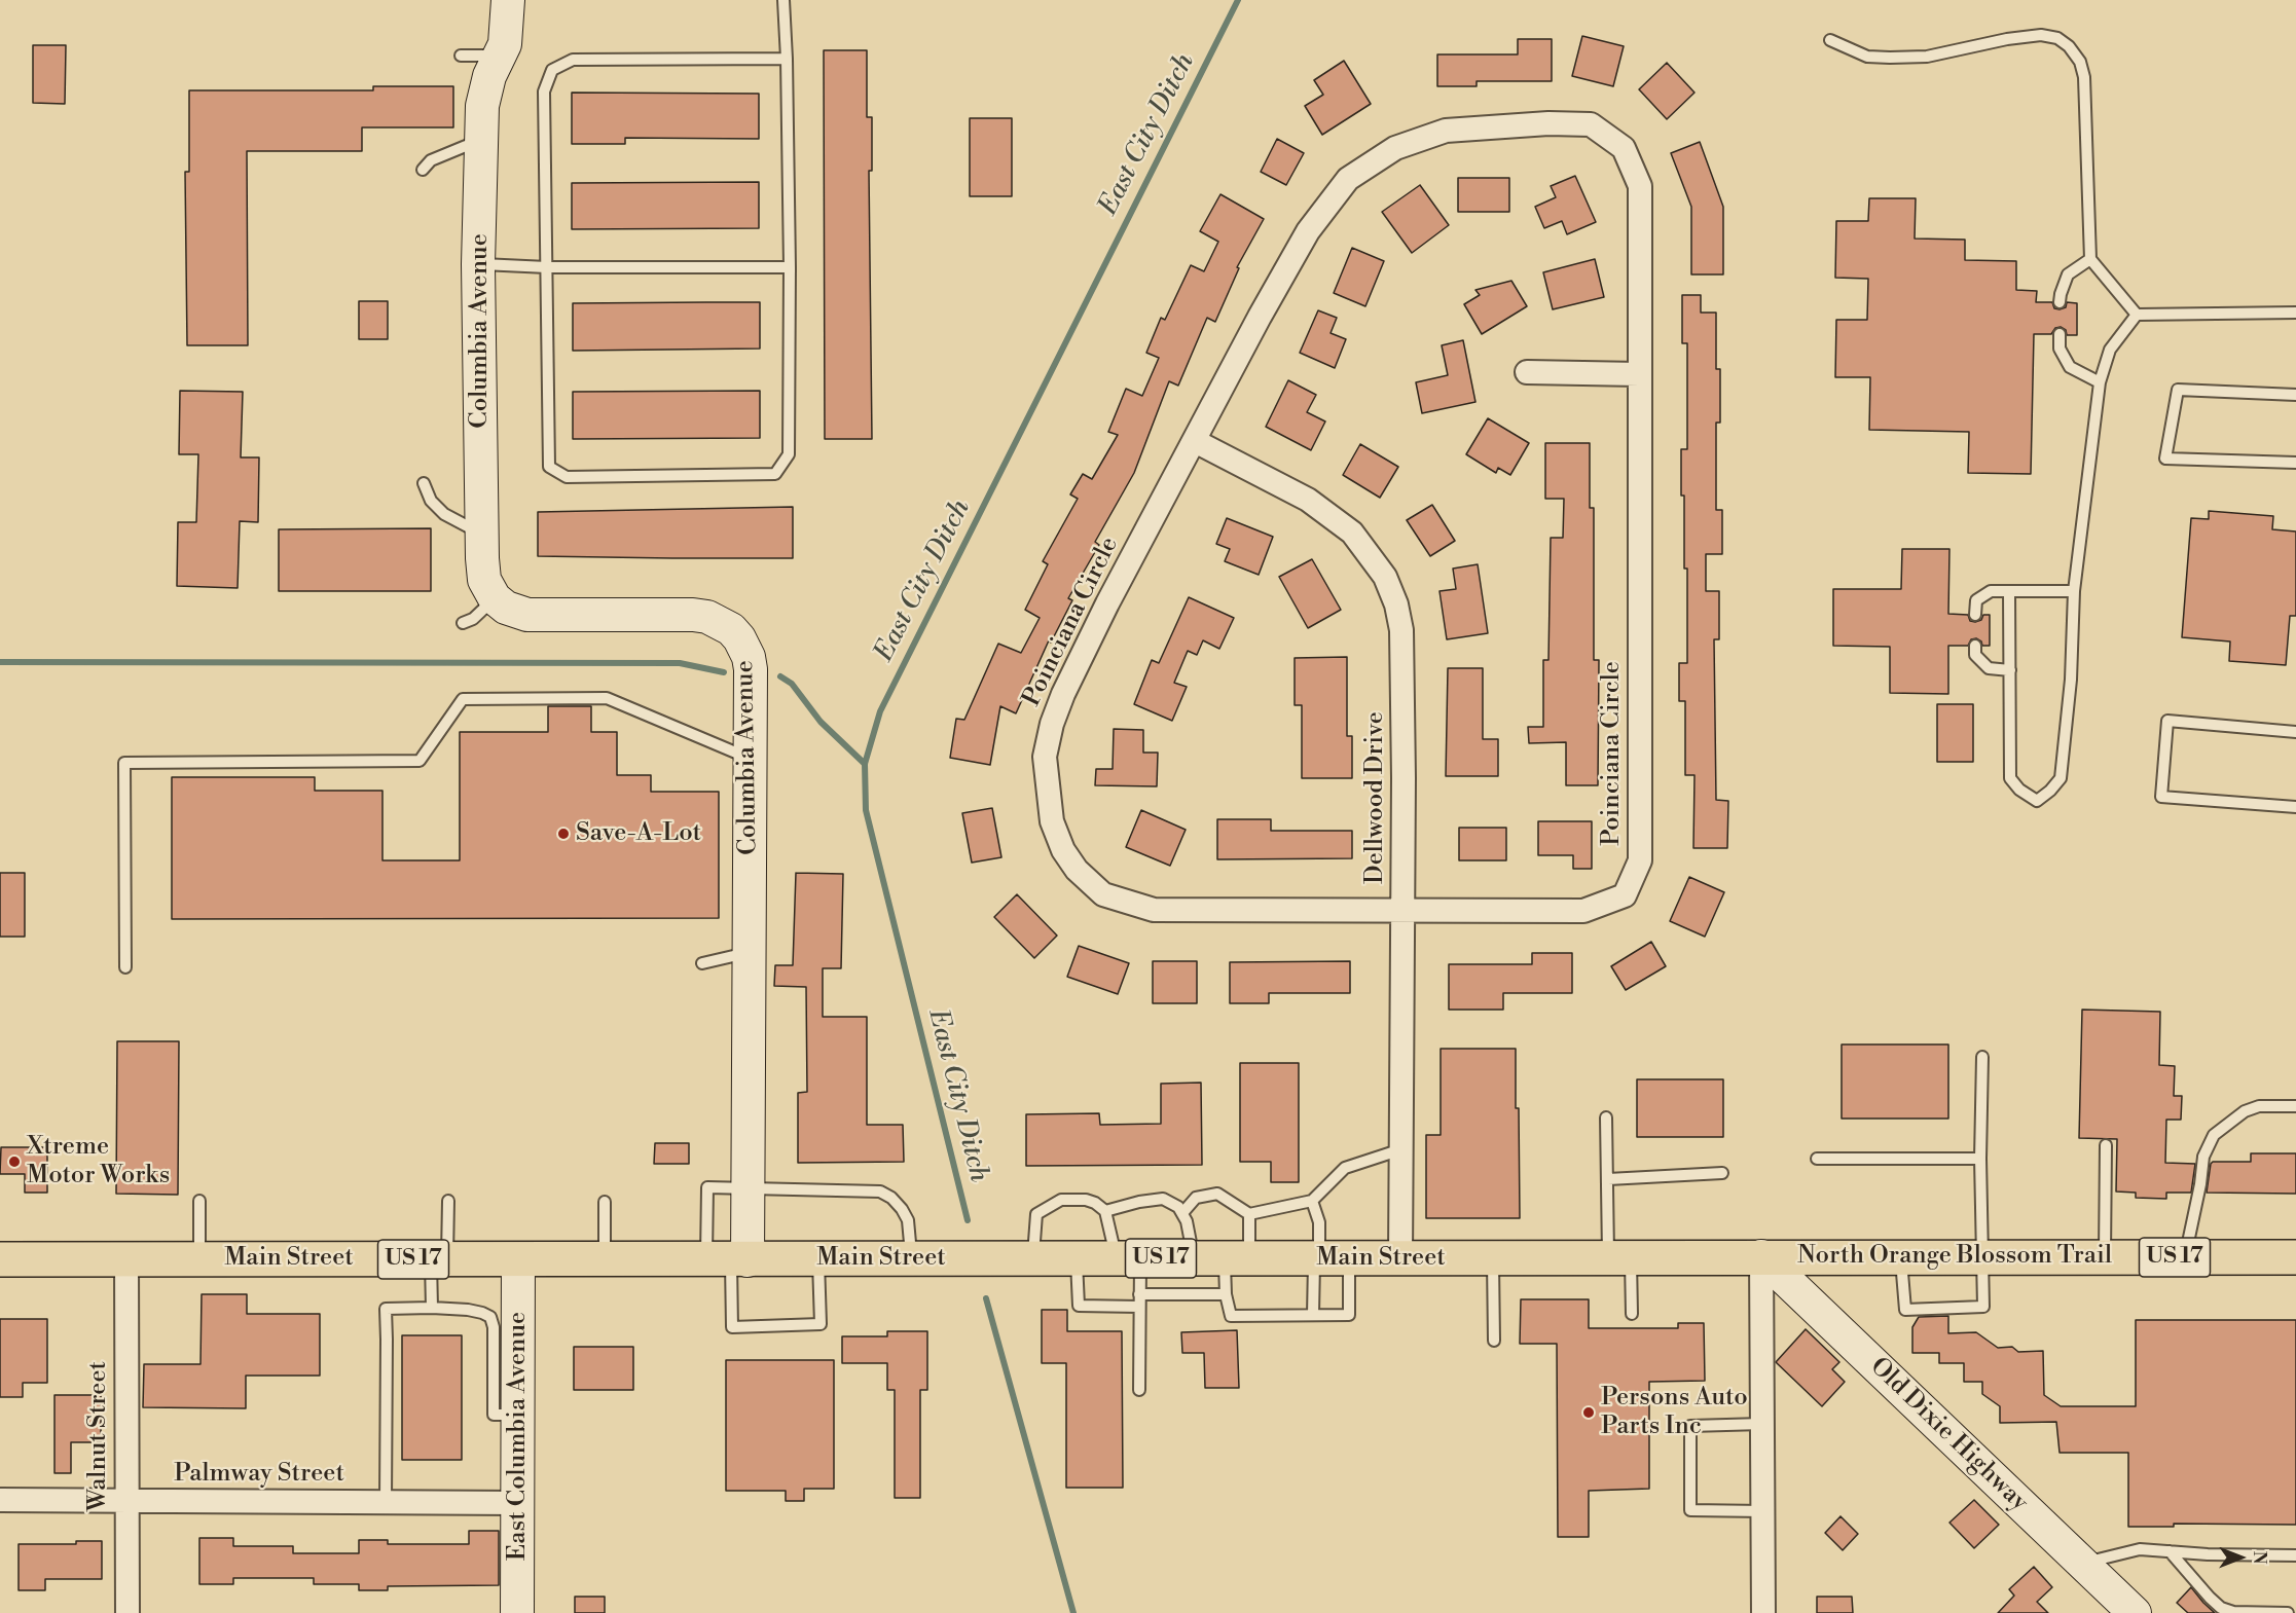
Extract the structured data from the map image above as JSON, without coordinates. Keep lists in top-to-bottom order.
{
  "streets": {
    "main road": ["North Orange Blossom Trail", "US 17", "Main Street"],
    "street": [
      "Columbia Avenue",
      "Poinciana Circle",
      "Dellwood Drive",
      "Old Dixie Highway",
      "Walnut Street",
      "East Columbia Avenue",
      "Palmway Street"
    ]
  },
  "crossings": [
    ["Columbia Avenue", "Main Street"],
    ["Poinciana Circle", "Dellwood Drive"],
    ["Dellwood Drive", "Main Street"],
    ["North Orange Blossom Trail", "Main Street"],
    ["North Orange Blossom Trail", "Old Dixie Highway"],
    ["Main Street", "Old Dixie Highway"],
    ["Main Street", "Walnut Street"],
    ["Main Street", "East Columbia Avenue"],
    ["Walnut Street", "Palmway Street"],
    ["East Columbia Avenue", "Palmway Street"]
  ],
  "water": ["East City Ditch"],
  "places": ["Save-A-Lot", "Xtreme Motor Works", "Persons Auto Parts Inc"],
  "north": "right"
}
